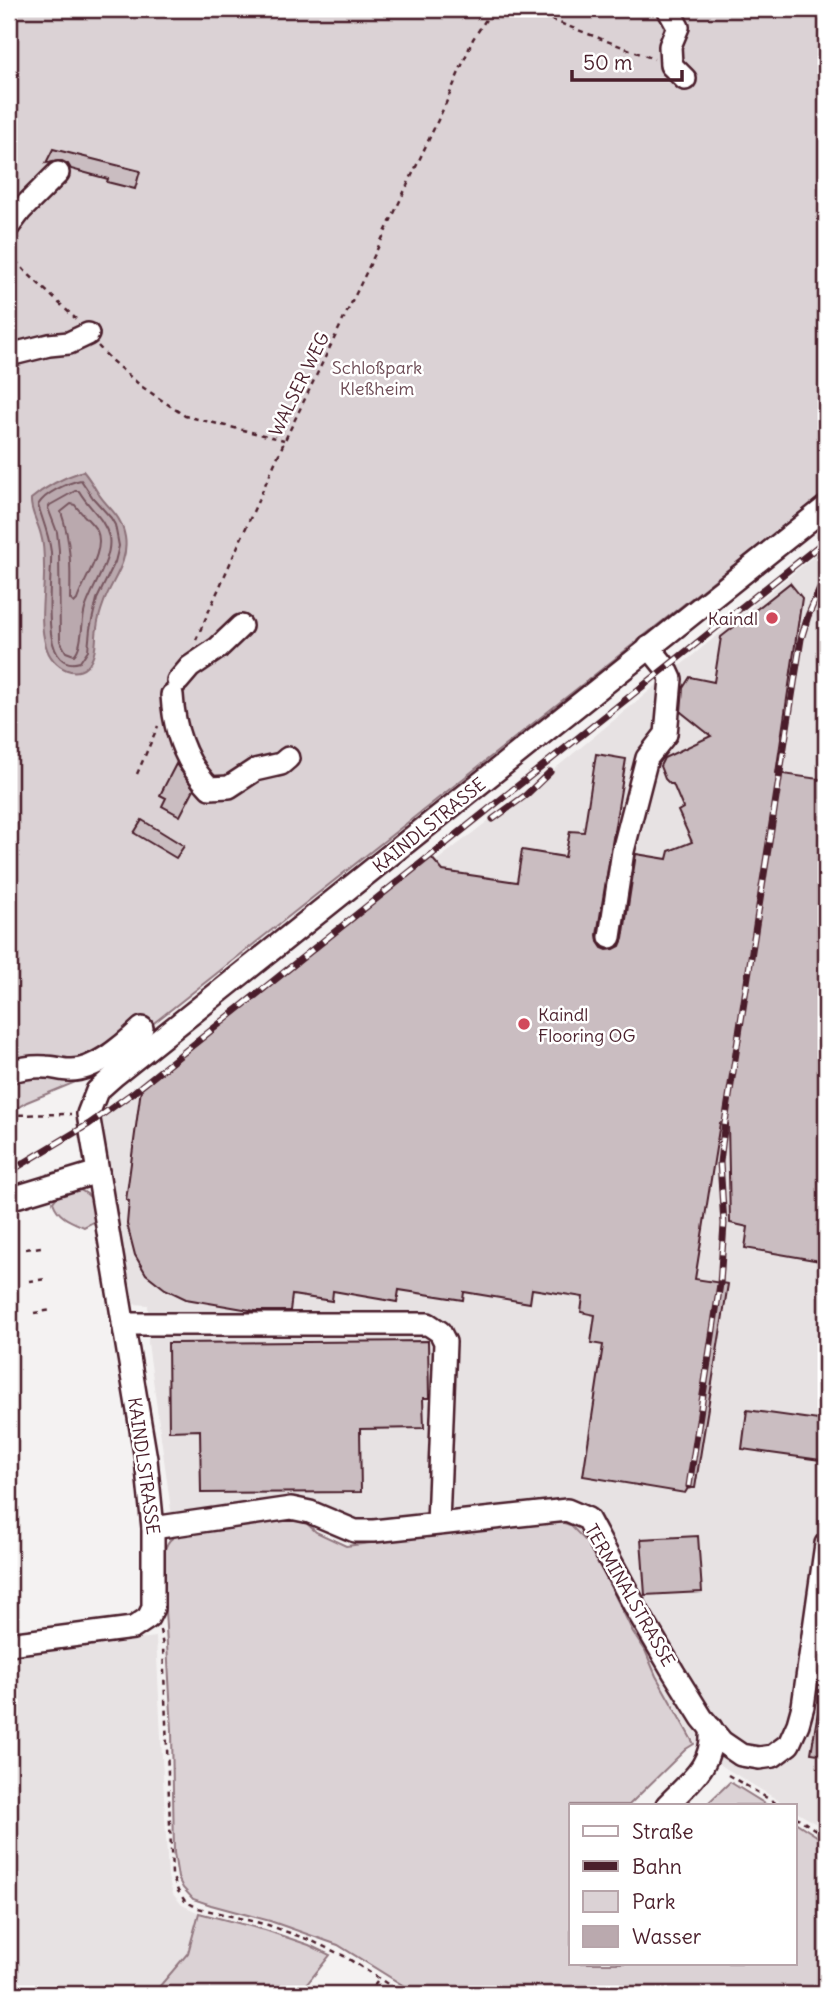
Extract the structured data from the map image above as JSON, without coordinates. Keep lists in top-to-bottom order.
{
  "streets": {
    "street": ["KAINDLSTRASSE", "TERMINALSTRASSE"],
    "path": ["WALSER WEG"]
  },
  "crossings": [
    ["KAINDLSTRASSE", "TERMINALSTRASSE"]
  ],
  "parks": ["Schloßpark Kleßheim"],
  "places": ["Kaindl", "Kaindl Flooring OG"],
  "legend": [
    "Straße",
    "Bahn",
    "Park",
    "Wasser"
  ],
  "scale_bar": "50 m"
}
